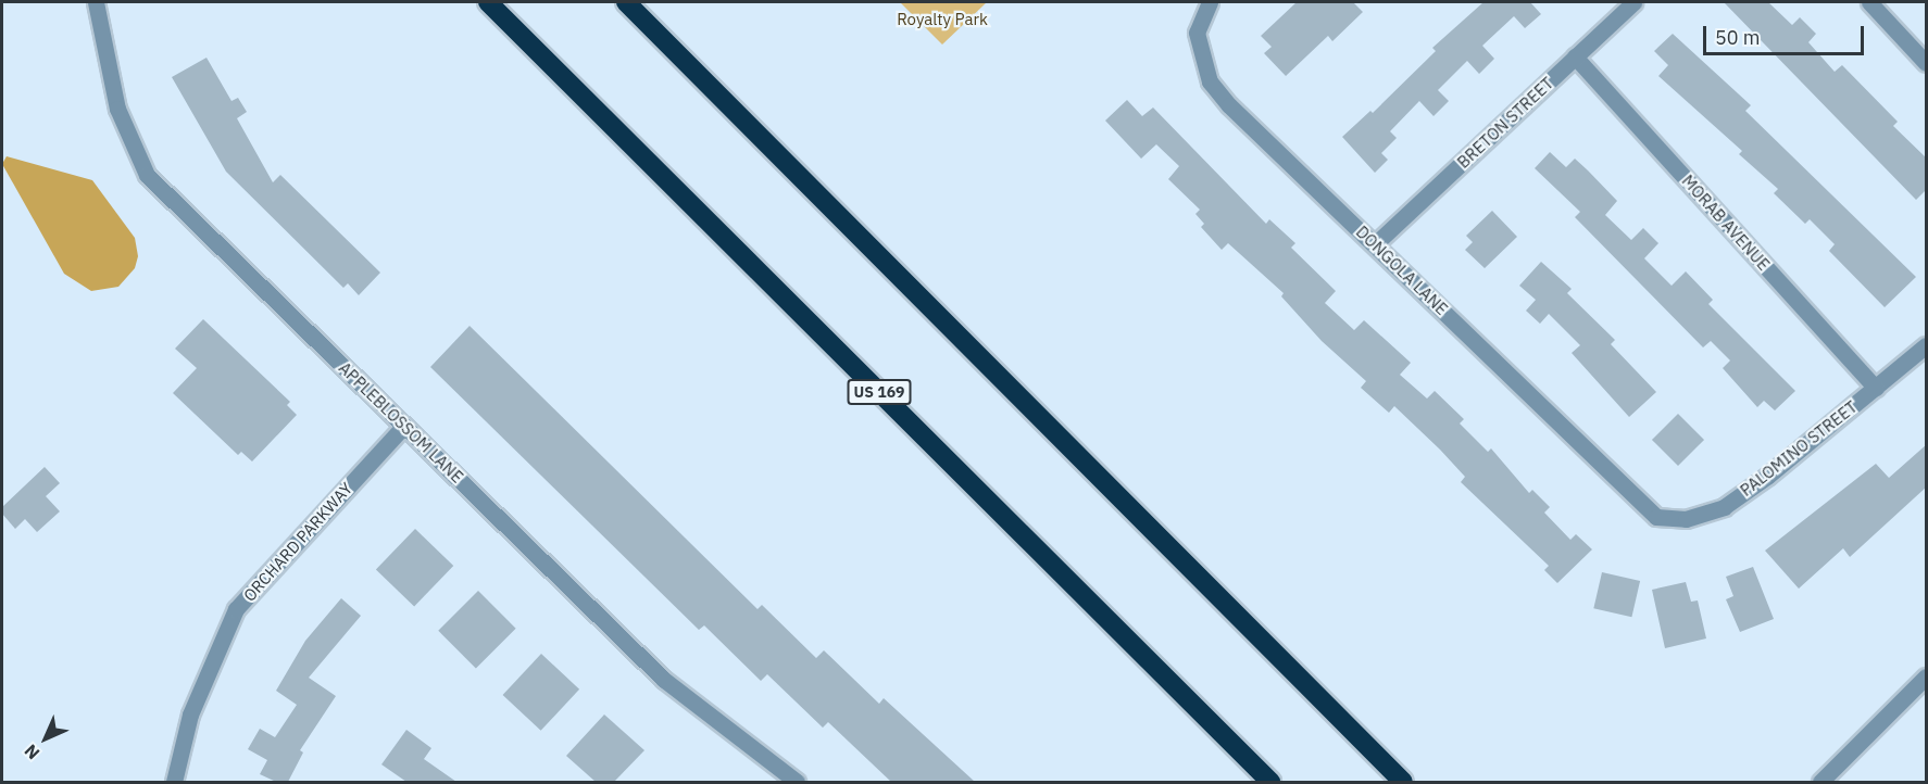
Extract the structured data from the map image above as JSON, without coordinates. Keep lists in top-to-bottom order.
{
  "streets": {
    "highway": ["US 169"],
    "street": [
      "BRETON STREET",
      "MORAB AVENUE",
      "DONGOLA LANE",
      "APPLEBLOSSOM LANE",
      "PALOMINO STREET",
      "ORCHARD PARKWAY"
    ]
  },
  "crossings": [
    ["BRETON STREET", "MORAB AVENUE"],
    ["BRETON STREET", "DONGOLA LANE"],
    ["MORAB AVENUE", "PALOMINO STREET"],
    ["DONGOLA LANE", "PALOMINO STREET"],
    ["APPLEBLOSSOM LANE", "ORCHARD PARKWAY"]
  ],
  "parks": ["Royalty Park"],
  "scale_bar": "50 m",
  "north": "bottom left"
}
